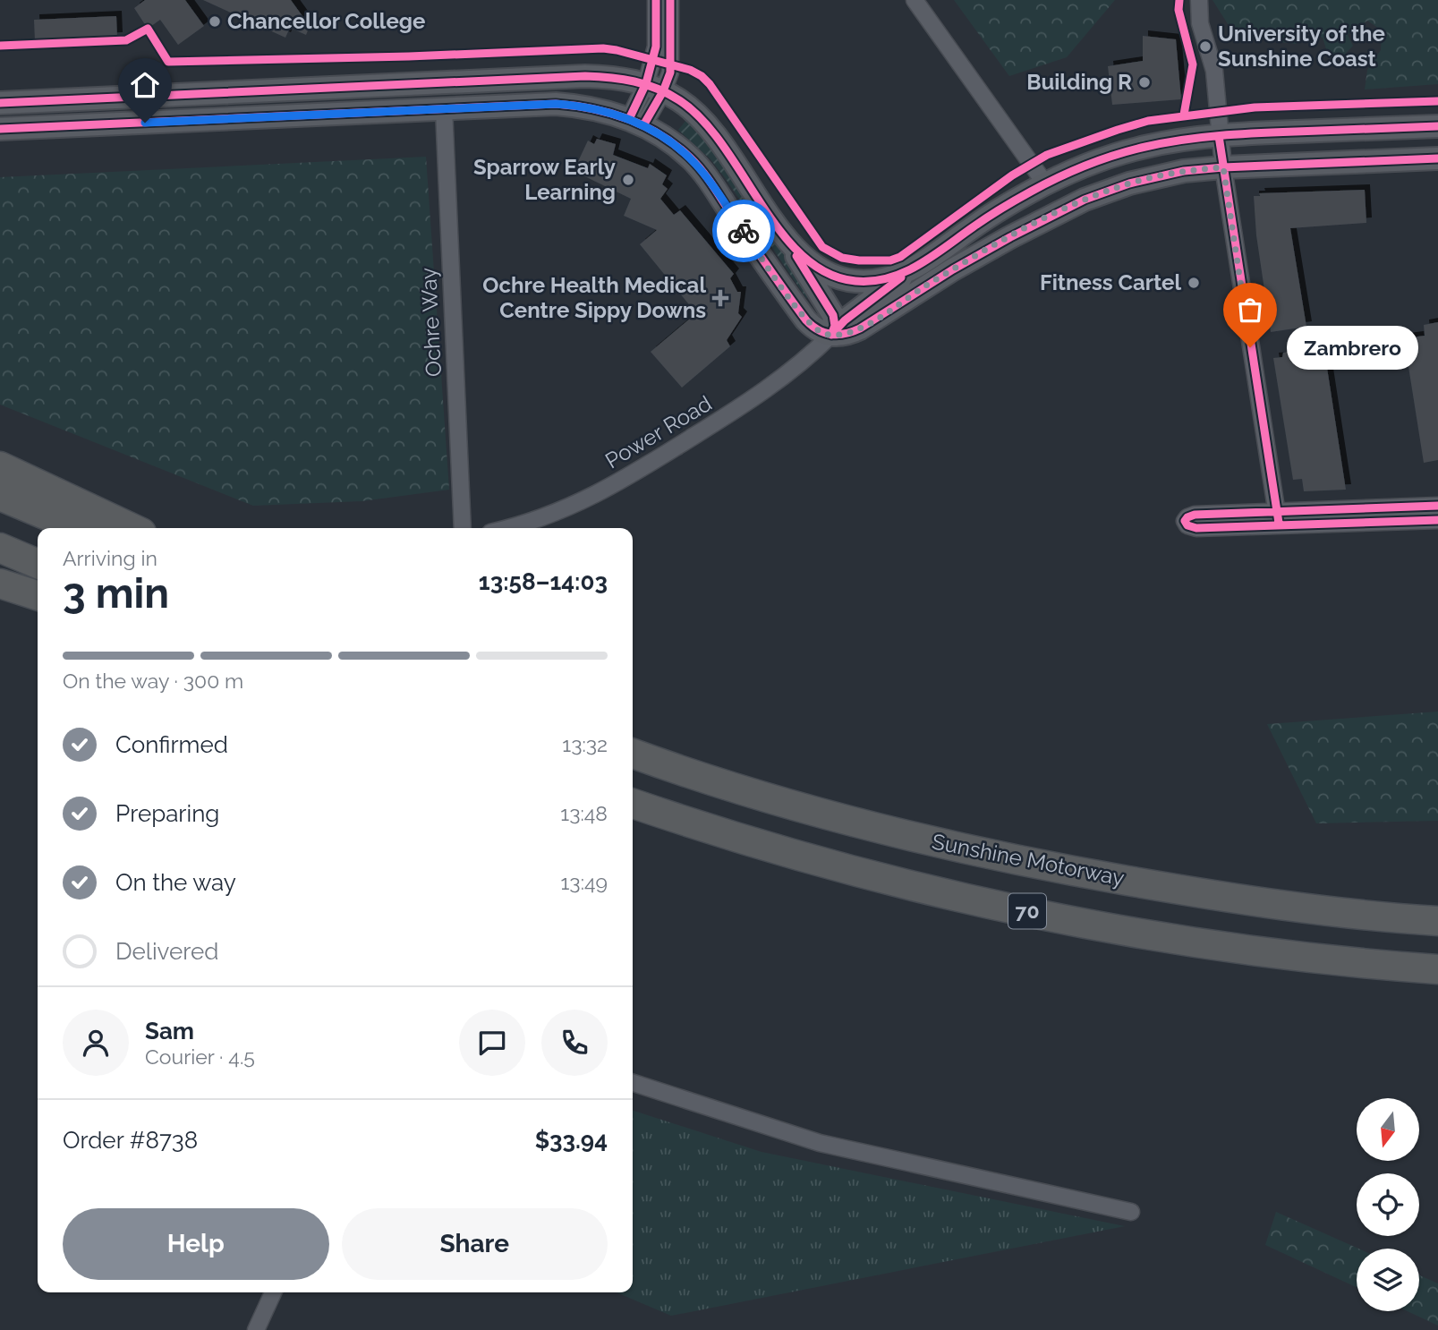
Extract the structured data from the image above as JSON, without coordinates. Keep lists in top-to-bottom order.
{
  "streets": {
    "highway": ["Sunshine Motorway", "70"],
    "street": ["Ochre Way", "Power Road"]
  },
  "places": {
    "other": [
      "Chancellor College",
      "University of the Sunshine Coast",
      "Building R",
      "Sparrow Early Learning",
      "Fitness Cartel",
      "Zambrero"
    ],
    "health": ["Ochre Health Medical Centre Sippy Downs"]
  },
  "north": "bottom",
  "page": {
    "bubble": "Zambrero",
    "heading": ["3 min", "Arriving in", "13:58–14:03"],
    "panel": [
      "Sam",
      "Courier · 4.5",
      "Order #8738",
      "$33.94"
    ],
    "bar": "On the way · 300 m",
    "list": [
      ["Confirmed", "13:32"],
      ["Preparing", "13:48"],
      ["On the way", "13:49"],
      "Delivered"
    ],
    "buttons": ["Help", "Share"]
  }
}
